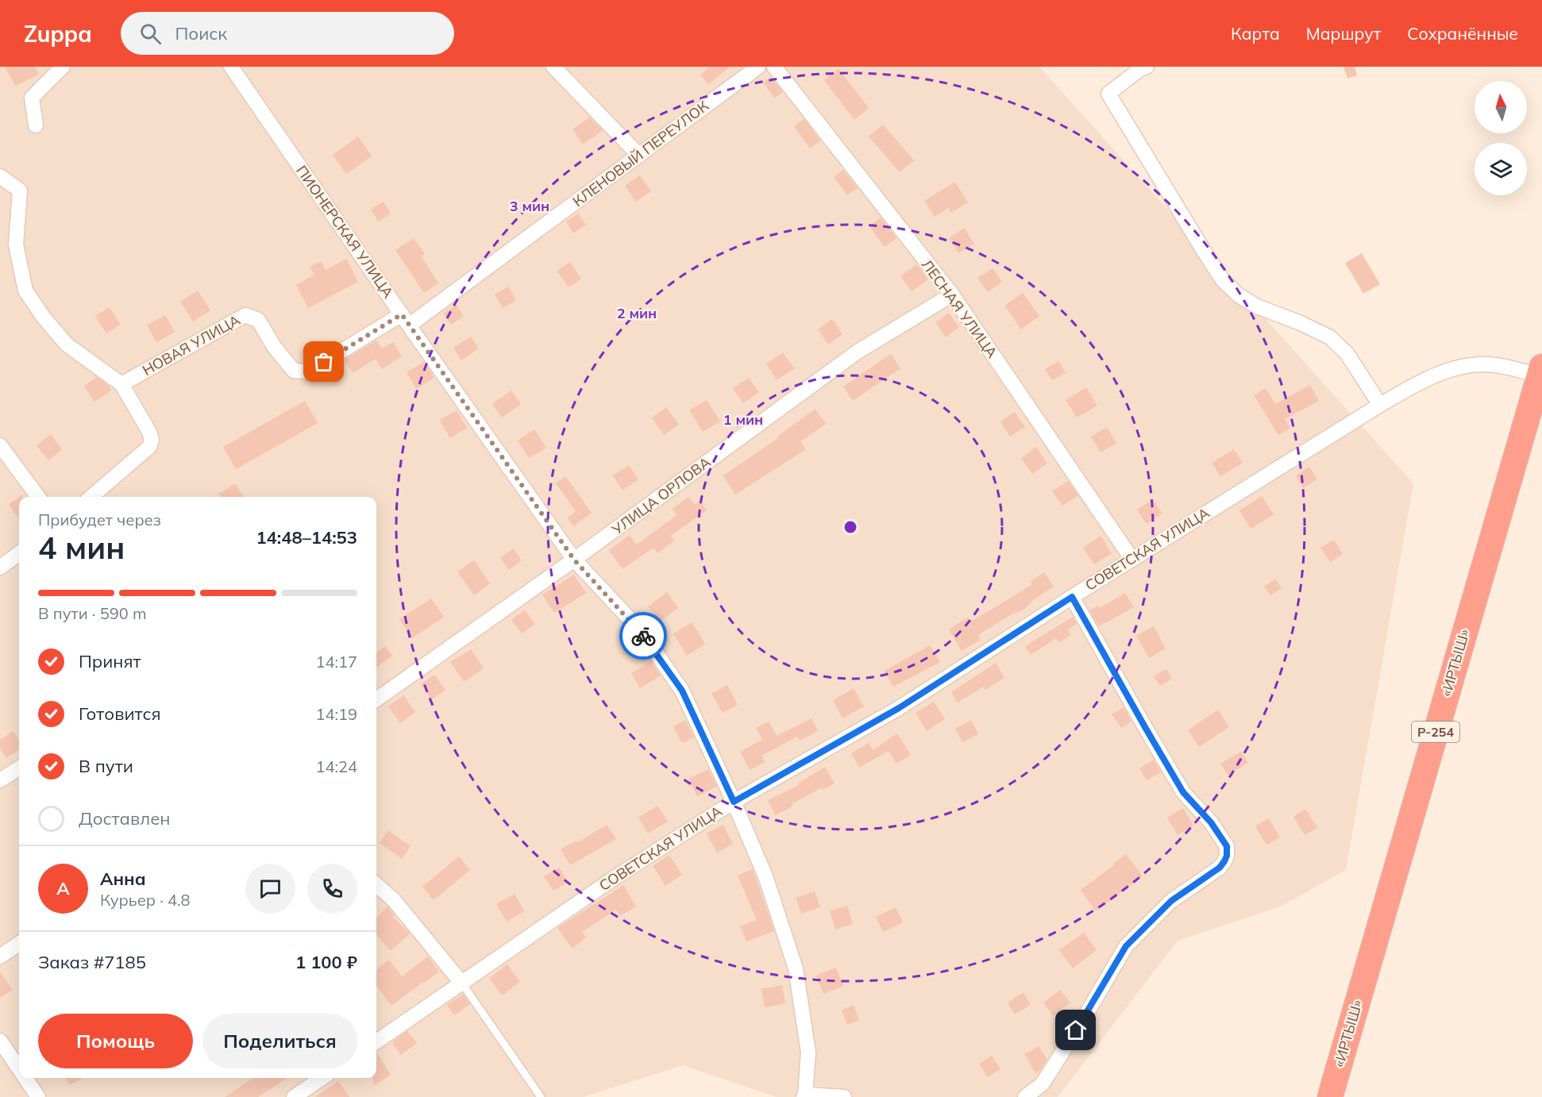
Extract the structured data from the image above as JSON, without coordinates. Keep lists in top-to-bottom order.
{
  "streets": {
    "highway": ["«ИРТЫШ»", "Р-254"],
    "street": [
      "КЛЕНОВЫЙ ПЕРЕУЛОК",
      "ПИОНЕРСКАЯ УЛИЦА",
      "ЛЕСНАЯ УЛИЦА",
      "НОВАЯ УЛИЦА",
      "УЛИЦА ОРЛОВА",
      "СОВЕТСКАЯ УЛИЦА"
    ]
  },
  "crossings": [
    ["КЛЕНОВЫЙ ПЕРЕУЛОК", "ПИОНЕРСКАЯ УЛИЦА"],
    ["КЛЕНОВЫЙ ПЕРЕУЛОК", "НОВАЯ УЛИЦА"],
    ["ПИОНЕРСКАЯ УЛИЦА", "НОВАЯ УЛИЦА"],
    ["ПИОНЕРСКАЯ УЛИЦА", "УЛИЦА ОРЛОВА"],
    ["ПИОНЕРСКАЯ УЛИЦА", "СОВЕТСКАЯ УЛИЦА"],
    ["ЛЕСНАЯ УЛИЦА", "УЛИЦА ОРЛОВА"],
    ["ЛЕСНАЯ УЛИЦА", "СОВЕТСКАЯ УЛИЦА"],
    ["СОВЕТСКАЯ УЛИЦА", "«ИРТЫШ»"]
  ],
  "north": "top",
  "page": {
    "header": "Zuppa",
    "search": "Поиск",
    "nav": ["Карта", "Маршрут", "Сохранённые"],
    "heading": ["4 мин", "Прибудет через", "14:48–14:53"],
    "panel": [
      "Анна",
      "Курьер · 4.8",
      "Заказ #7185",
      "1 100 ₽"
    ],
    "bar": "В пути · 590 m",
    "list": [
      ["Принят", "14:17"],
      ["Готовится", "14:19"],
      ["В пути", "14:24"],
      "Доставлен"
    ],
    "round": "А",
    "buttons": ["Помощь", "Поделиться"]
  },
  "rings": ["3 мин", "2 мин", "1 мин"]
}
